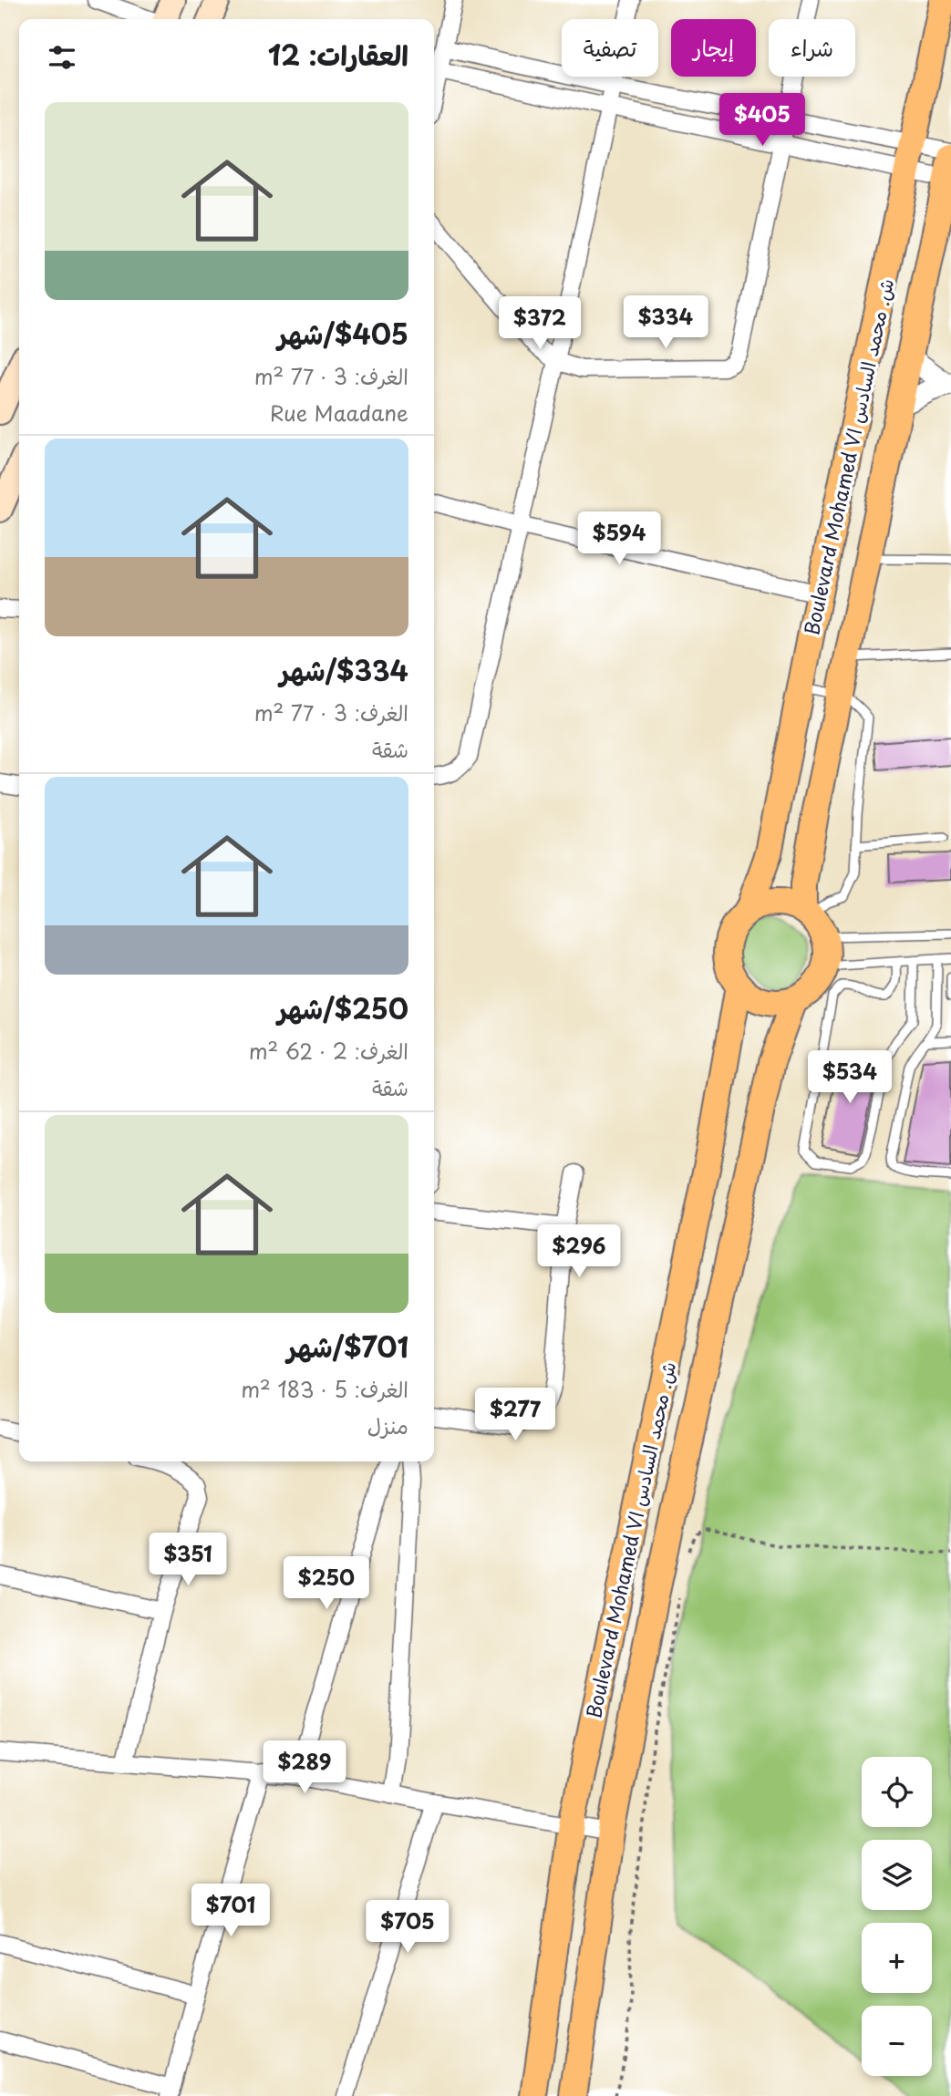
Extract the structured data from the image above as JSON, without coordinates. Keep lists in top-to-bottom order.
{
  "streets": {
    "main road": ["Boulevard Mohamed VI ش. محمد السادس"]
  },
  "page": {
    "chip": ["شراء", "إيجار", "تصفية"],
    "heading": "العقارات: 12",
    "price": [
      "$405",
      "$334",
      "$372",
      "$594",
      "$534",
      "$296",
      "$277",
      "$351",
      "$250",
      "$289",
      "$701",
      "$705"
    ],
    "list": [
      {
        "name": "$405/شهر",
        "note": "الغرف: 3 · 77 m² · Rue Maadane"
      },
      {
        "name": "$334/شهر",
        "note": "الغرف: 3 · 77 m² · شقة"
      },
      {
        "name": "$250/شهر",
        "note": "الغرف: 2 · 62 m² · شقة"
      },
      {
        "name": "$701/شهر",
        "note": "الغرف: 5 · 183 m² · منزل"
      }
    ],
    "map_buttons": ["+", "−"]
  }
}
